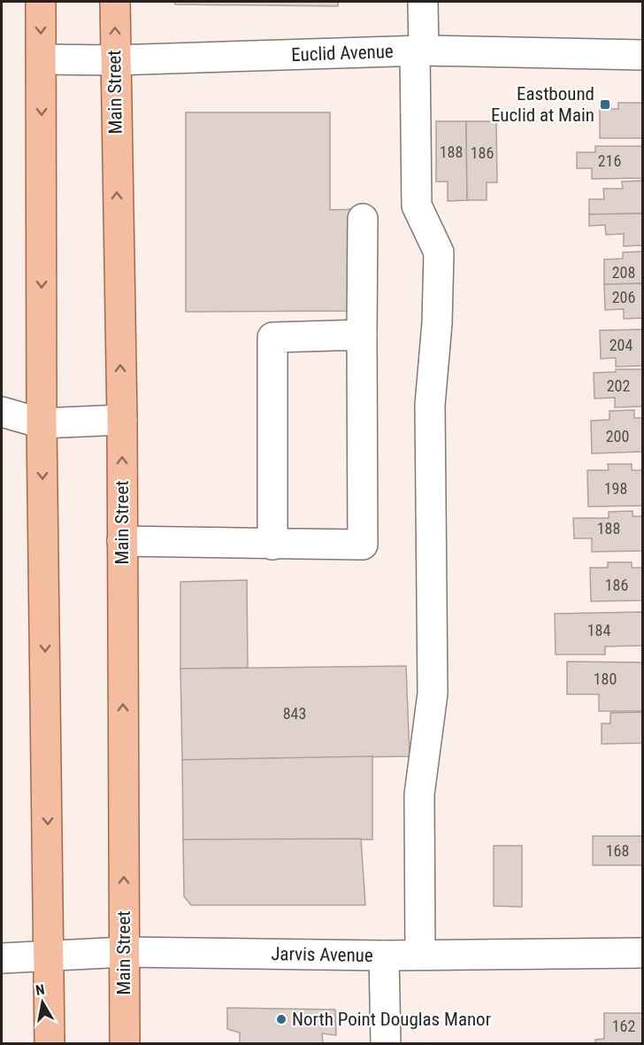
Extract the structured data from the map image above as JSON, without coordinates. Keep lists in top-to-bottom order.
{
  "streets": {
    "main road": ["Main Street"],
    "street": ["Euclid Avenue", "Jarvis Avenue"]
  },
  "crossings": [
    ["Euclid Avenue", "Main Street"],
    ["Main Street", "Jarvis Avenue"]
  ],
  "places": {
    "transit": ["Eastbound Euclid at Main"],
    "other": ["North Point Douglas Manor"]
  },
  "house_numbers": [
    "188",
    "186",
    "216",
    "208",
    "206",
    "204",
    "202",
    "200",
    "198",
    "188",
    "186",
    "184",
    "180",
    "843",
    "168",
    "162"
  ],
  "north": "top"
}
